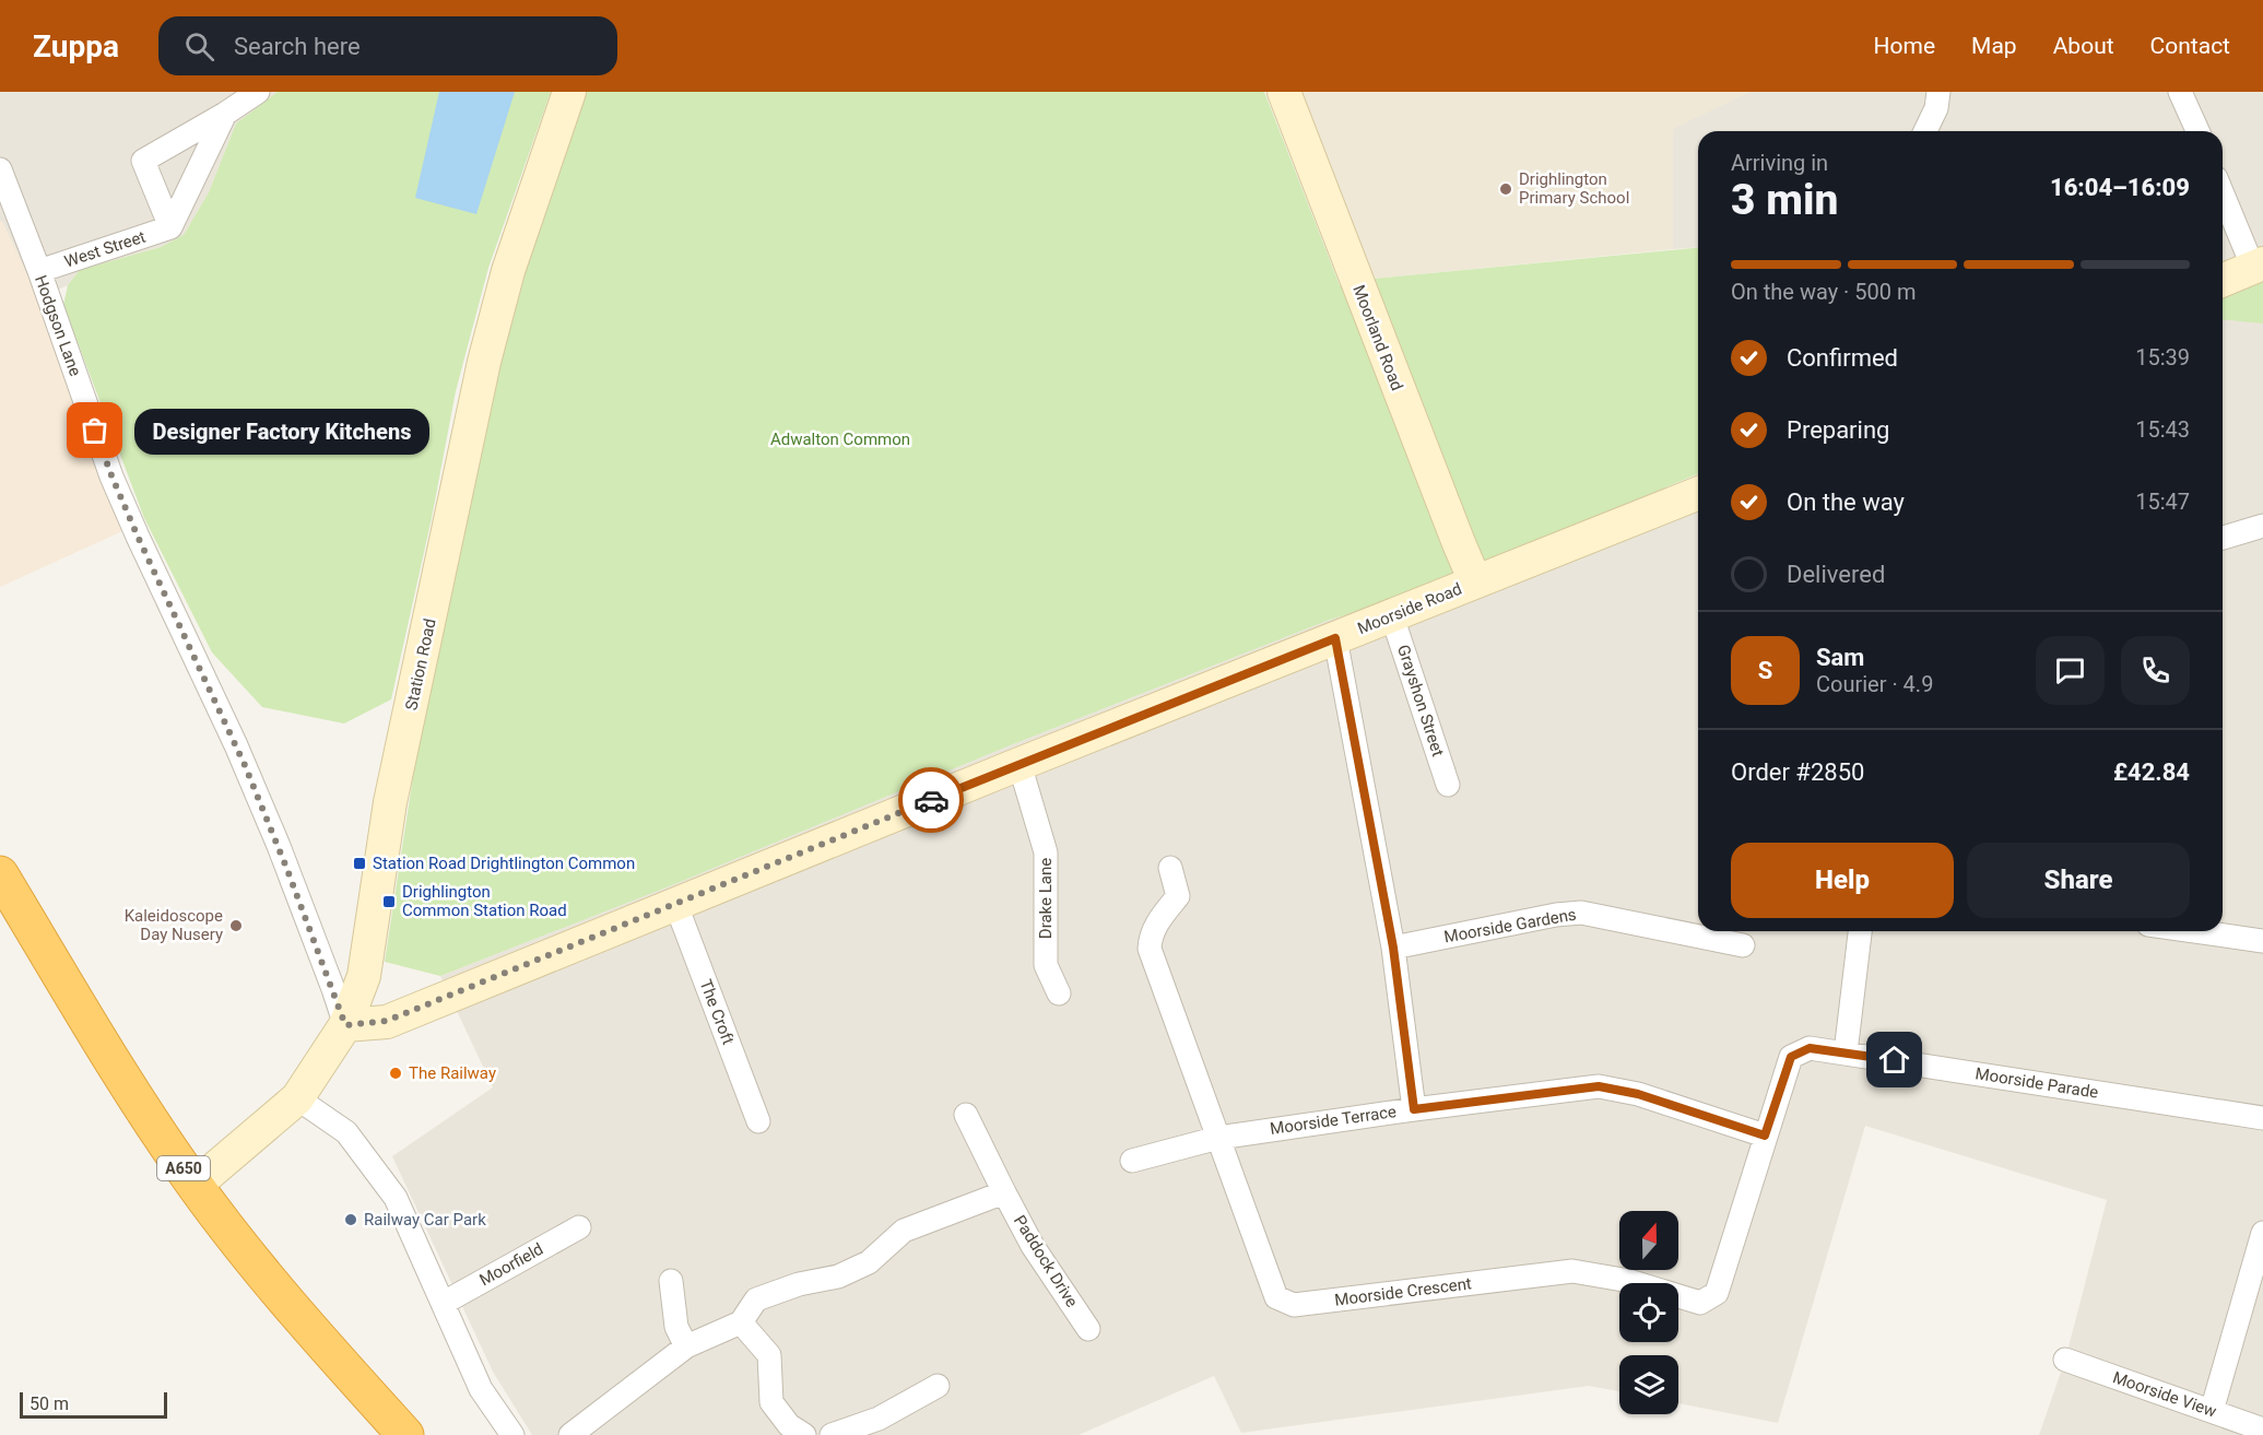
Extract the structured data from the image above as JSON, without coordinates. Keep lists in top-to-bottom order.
{
  "streets": {
    "highway": ["A650"],
    "street": [
      "West Street",
      "Hodgson Lane",
      "Moorland Road",
      "Moorside Road",
      "Station Road",
      "Grayshon Street",
      "Drake Lane",
      "Moorside Gardens",
      "The Croft",
      "Moorside Parade",
      "Moorside Terrace",
      "Paddock Drive",
      "Moorfield",
      "Moorside Crescent",
      "Moorside View"
    ]
  },
  "crossings": [
    ["West Street", "Hodgson Lane"],
    ["Hodgson Lane", "Moorside Road"],
    ["Hodgson Lane", "Station Road"],
    ["Moorland Road", "Moorside Road"],
    ["Moorside Road", "Station Road"],
    ["Moorside Road", "Grayshon Street"],
    ["Moorside Road", "Drake Lane"],
    ["Moorside Road", "The Croft"],
    ["Station Road", "A650"],
    ["Moorside Parade", "Moorside Crescent"],
    ["Moorside Terrace", "Moorside Crescent"]
  ],
  "parks": ["Adwalton Common"],
  "places": {
    "other": [
      "Drighlington Primary School",
      "Designer Factory Kitchens",
      "Kaleidoscope Day Nusery",
      "The Railway",
      "Railway Car Park"
    ],
    "transit": ["Station Road Drightlington Common", "Drighlington Common Station Road"]
  },
  "scale_bar": "50 m",
  "north": "top",
  "page": {
    "header": "Zuppa",
    "search": "Search here",
    "nav": [
      "Home",
      "Map",
      "About",
      "Contact"
    ],
    "heading": ["3 min", "Arriving in", "16:04–16:09"],
    "panel": [
      "Sam",
      "Courier · 4.9",
      "Order #2850",
      "£42.84"
    ],
    "bar": "On the way · 500 m",
    "list": [
      ["Confirmed", "15:39"],
      ["Preparing", "15:43"],
      ["On the way", "15:47"],
      "Delivered"
    ],
    "bubble": "Designer Factory Kitchens",
    "round": "S",
    "buttons": ["Help", "Share"],
    "scale": "50 m"
  }
}
